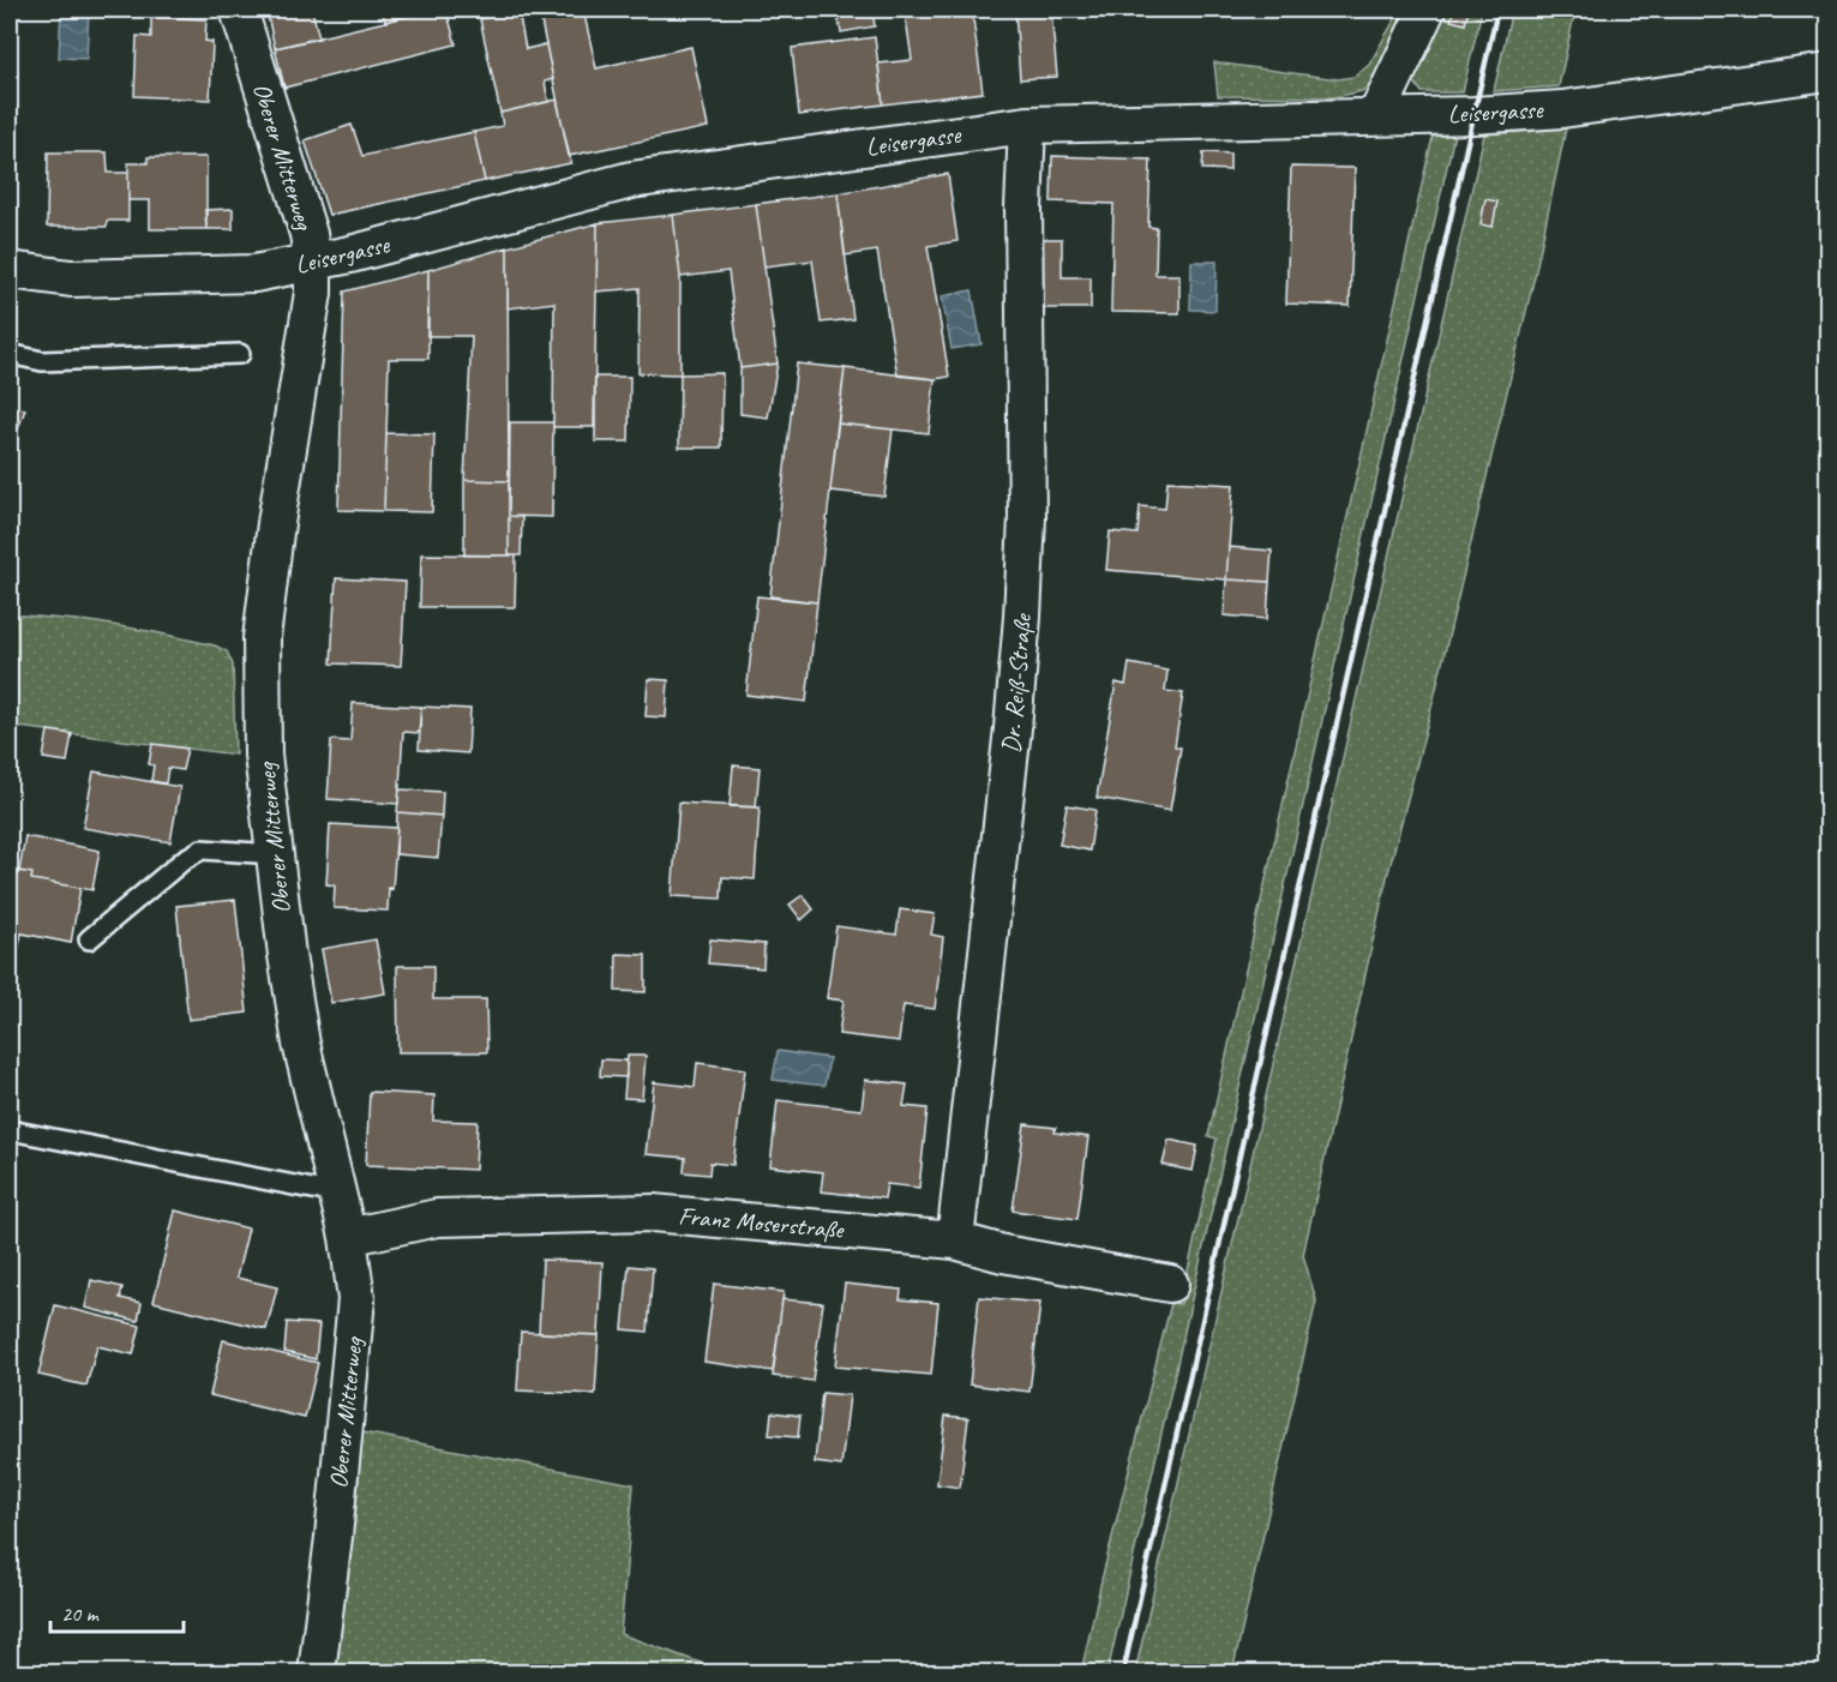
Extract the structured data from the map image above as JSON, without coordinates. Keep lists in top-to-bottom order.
{
  "streets": {
    "street": [
      "Leisergasse",
      "Oberer Mitterweg",
      "Dr. Reiß-Straße",
      "Franz Moserstraße"
    ]
  },
  "crossings": [
    ["Leisergasse", "Oberer Mitterweg"],
    ["Leisergasse", "Dr. Reiß-Straße"],
    ["Oberer Mitterweg", "Franz Moserstraße"],
    ["Dr. Reiß-Straße", "Franz Moserstraße"]
  ],
  "scale_bar": "20 m"
}
